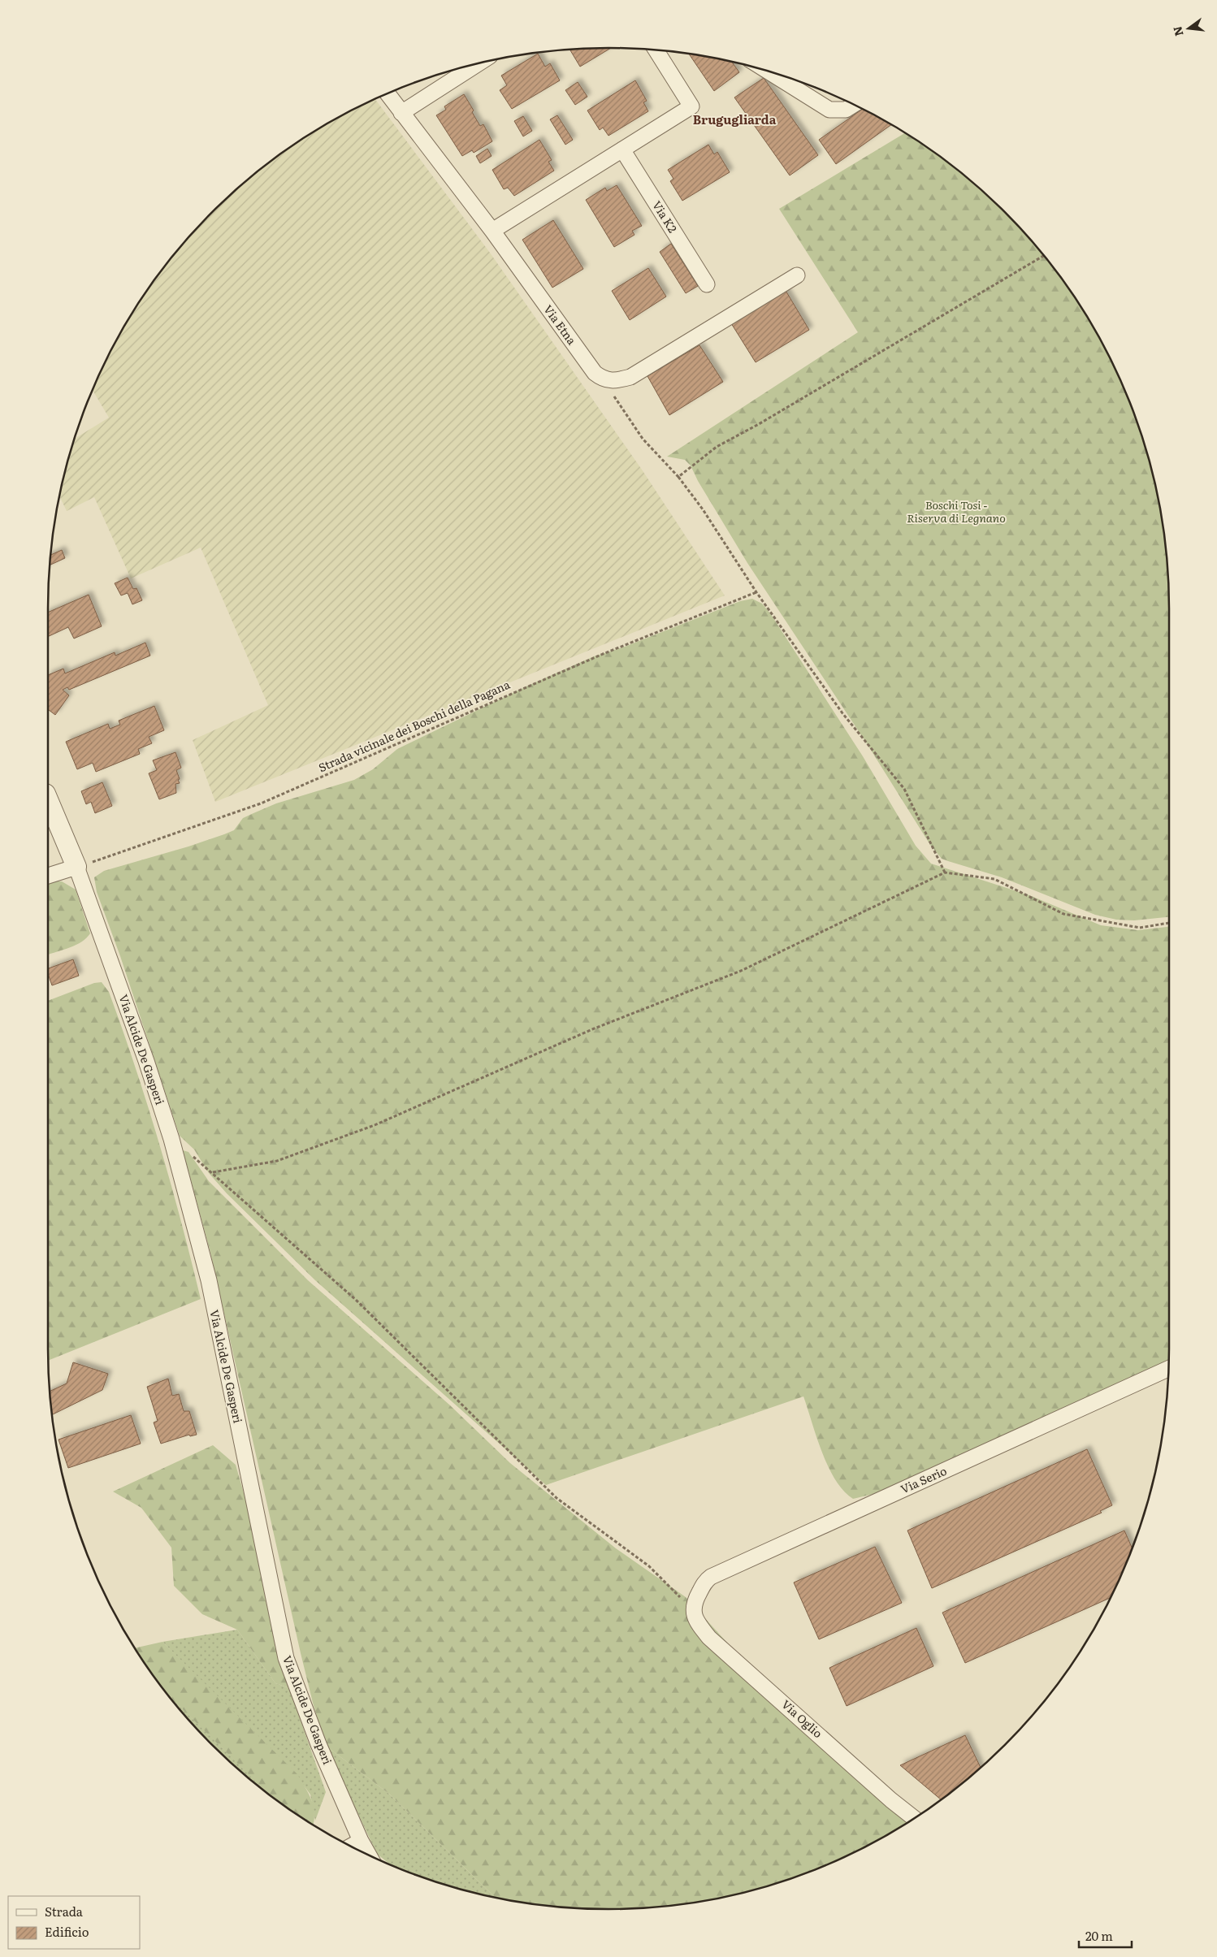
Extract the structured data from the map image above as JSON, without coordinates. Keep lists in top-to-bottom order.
{
  "streets": {
    "street": [
      "Via K2",
      "Via Etna",
      "Via Alcide De Gasperi",
      "Via Serio",
      "Via Oglio"
    ],
    "path": ["Strada vicinale dei Boschi della Pagana"]
  },
  "crossings": [
    ["Strada vicinale dei Boschi della Pagana", "Via Alcide De Gasperi"],
    ["Via Serio", "Via Oglio"]
  ],
  "districts": ["Brugugliarda"],
  "parks": ["Boschi Tosi - Riserva di Legnano"],
  "legend": ["Strada", "Edificio"],
  "scale_bar": "20 m",
  "north": "left"
}
